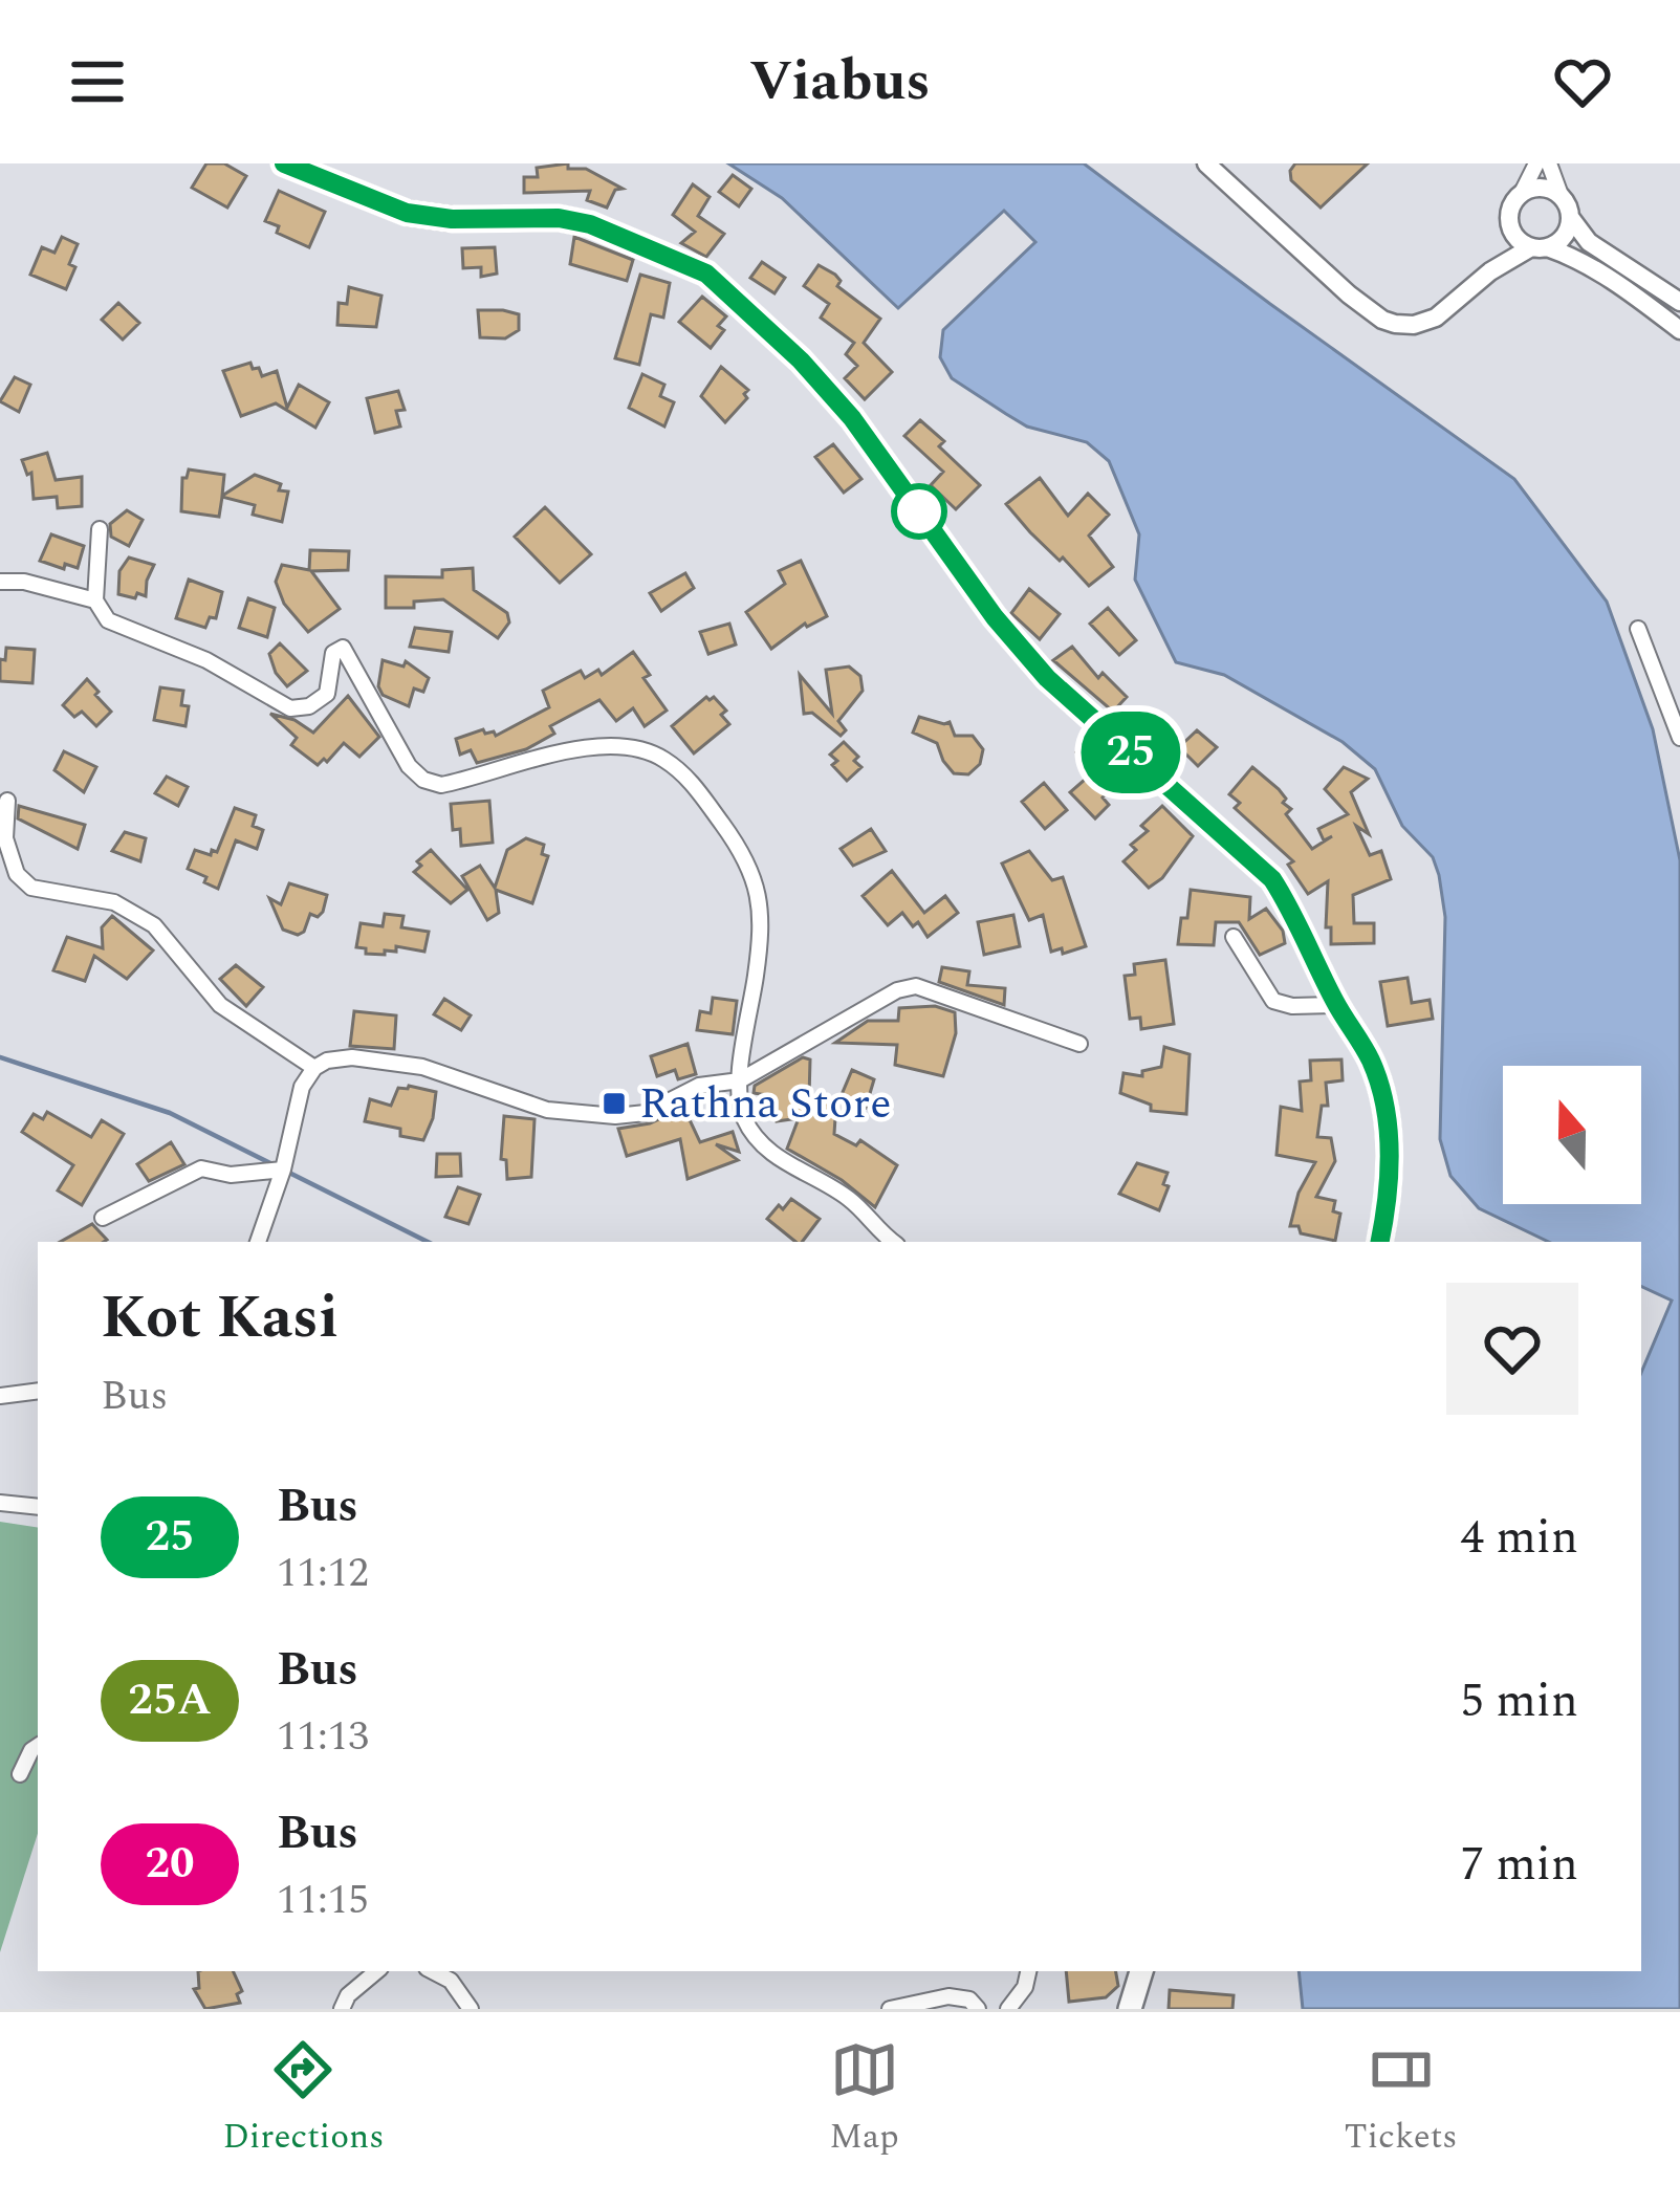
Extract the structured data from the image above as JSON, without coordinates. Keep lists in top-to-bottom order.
{
  "places": {
    "transit": ["Rathna Store"]
  },
  "lines": ["bus line 25"],
  "north": "top",
  "page": {
    "header": "Viabus",
    "on_map": "25",
    "heading": ["Kot Kasi", "Bus"],
    "list": [
      {
        "mark": "25",
        "name": "Bus",
        "note": "11:12",
        "value": "4 min"
      },
      {
        "mark": "25A",
        "name": "Bus",
        "note": "11:13",
        "value": "5 min"
      },
      {
        "mark": "20",
        "name": "Bus",
        "note": "11:15",
        "value": "7 min"
      }
    ],
    "tabs": ["Directions", "Map", "Tickets"]
  }
}
